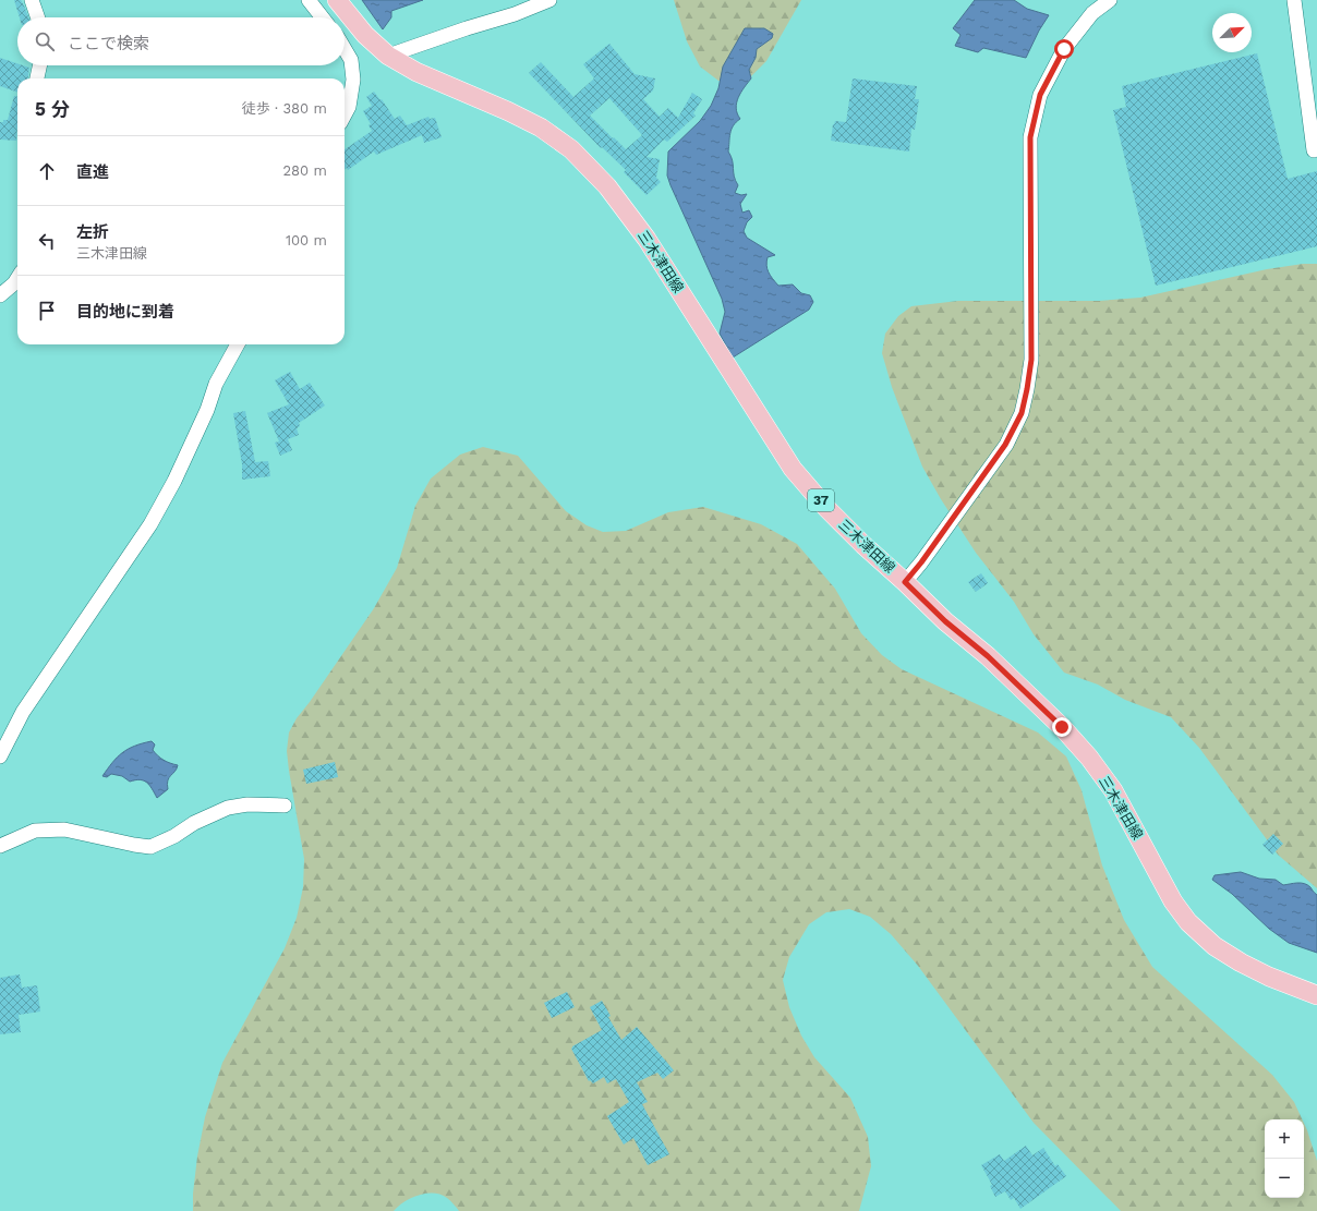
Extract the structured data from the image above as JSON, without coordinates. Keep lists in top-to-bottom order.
{
  "streets": {
    "main road": ["三木津田線", "37"]
  },
  "north": "top right",
  "page": {
    "search": "ここで検索",
    "heading": ["5 分", "徒歩 · 380 m"],
    "list": [
      ["直進", "280 m"],
      ["左折", "三木津田線", "100 m"],
      "目的地に到着"
    ],
    "map_buttons": ["+", "−"]
  }
}
